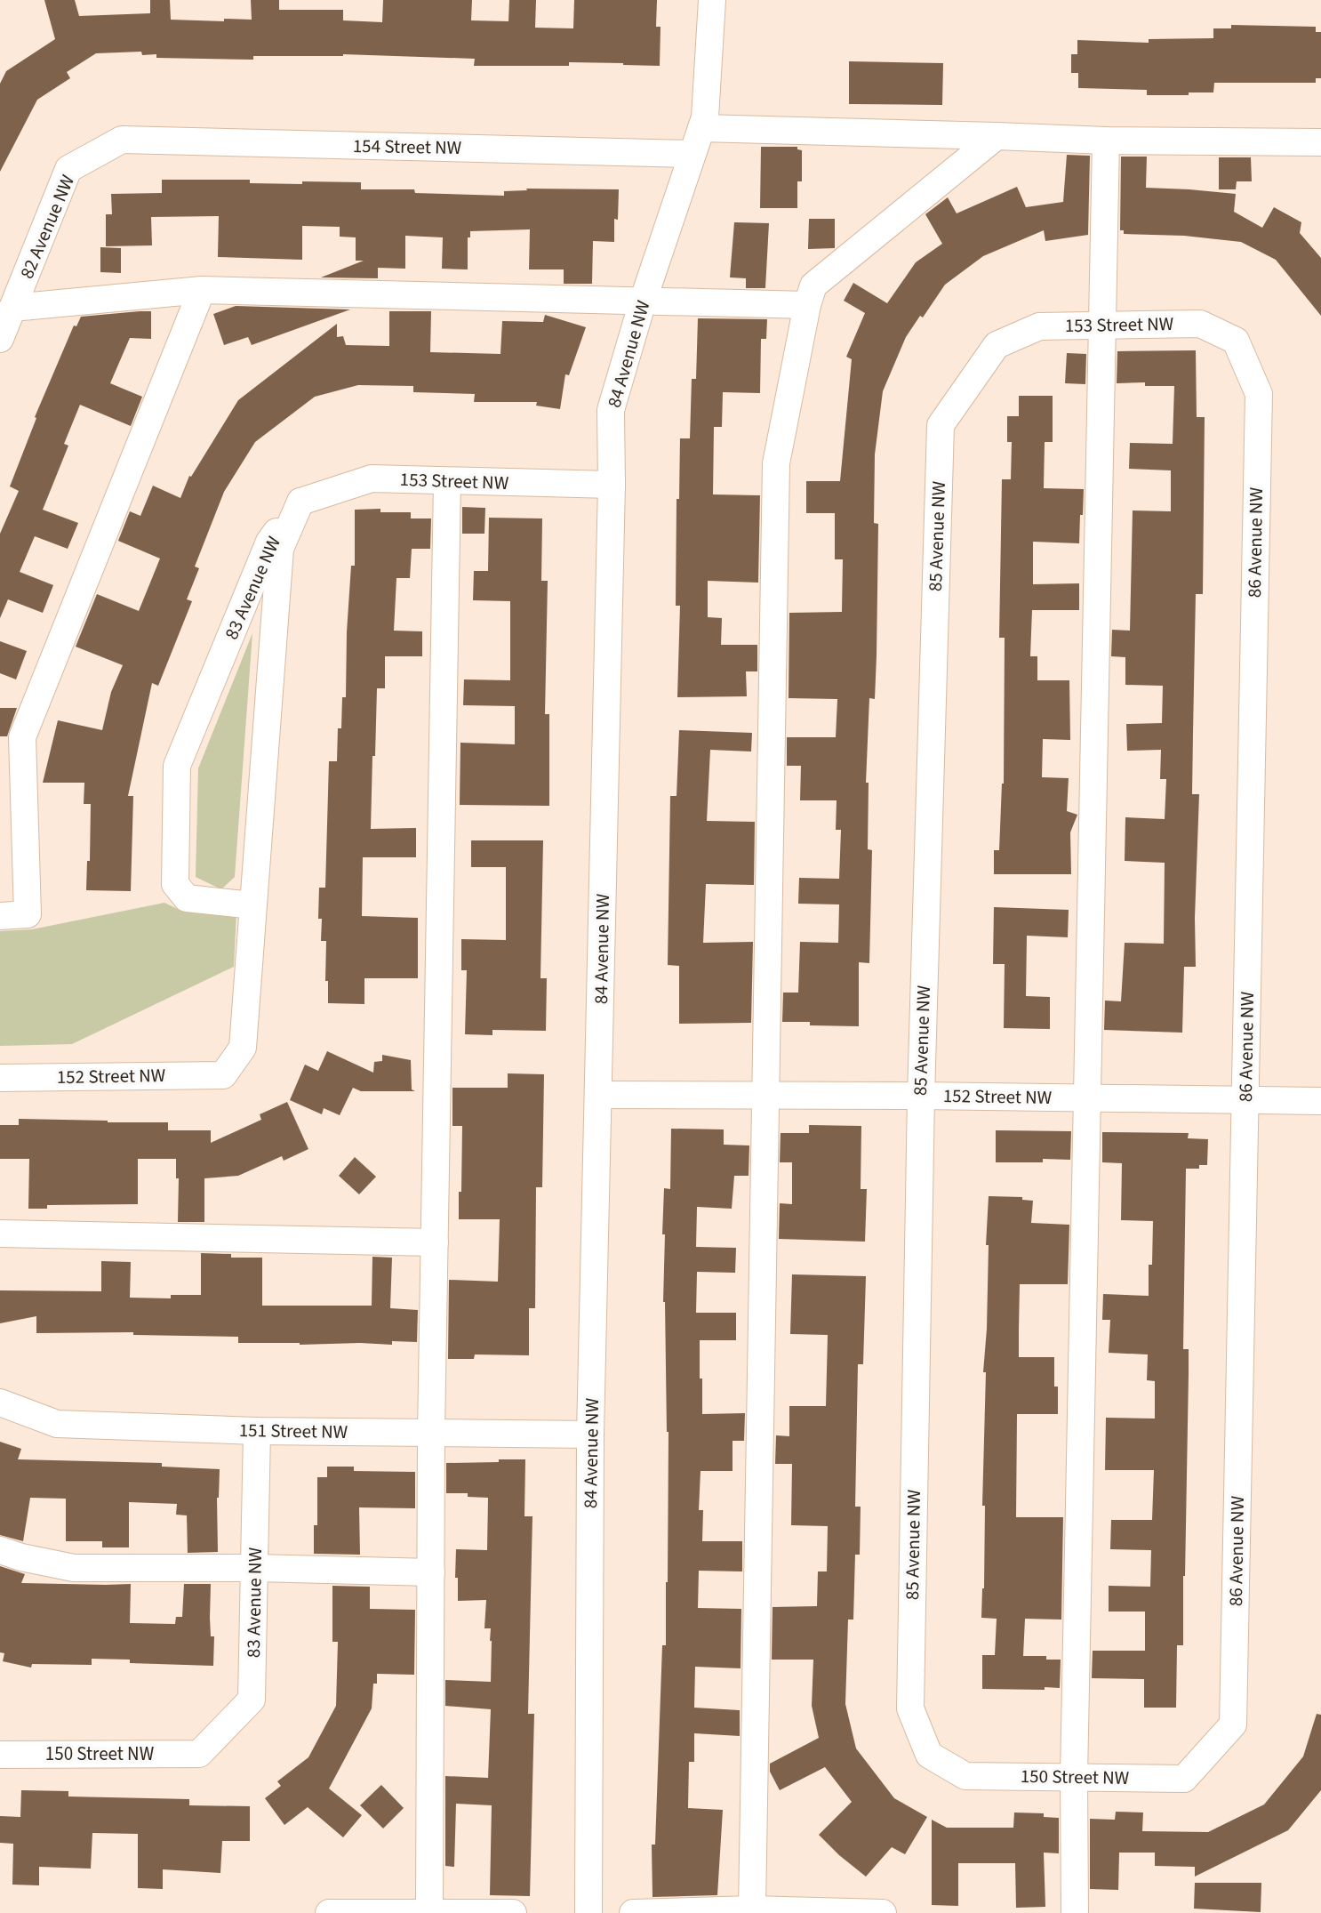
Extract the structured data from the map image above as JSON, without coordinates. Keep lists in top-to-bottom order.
{
  "streets": {
    "street": [
      "154 Street NW",
      "82 Avenue NW",
      "153 Street NW",
      "84 Avenue NW",
      "85 Avenue NW",
      "86 Avenue NW",
      "83 Avenue NW",
      "152 Street NW",
      "151 Street NW",
      "150 Street NW"
    ]
  },
  "crossings": [
    ["154 Street NW", "82 Avenue NW"],
    ["154 Street NW", "84 Avenue NW"],
    ["153 Street NW", "84 Avenue NW"],
    ["153 Street NW", "85 Avenue NW"],
    ["153 Street NW", "86 Avenue NW"],
    ["153 Street NW", "83 Avenue NW"],
    ["84 Avenue NW", "152 Street NW"],
    ["84 Avenue NW", "151 Street NW"],
    ["85 Avenue NW", "152 Street NW"],
    ["85 Avenue NW", "150 Street NW"],
    ["86 Avenue NW", "152 Street NW"],
    ["86 Avenue NW", "150 Street NW"],
    ["83 Avenue NW", "152 Street NW"],
    ["83 Avenue NW", "151 Street NW"],
    ["83 Avenue NW", "150 Street NW"]
  ]
}
